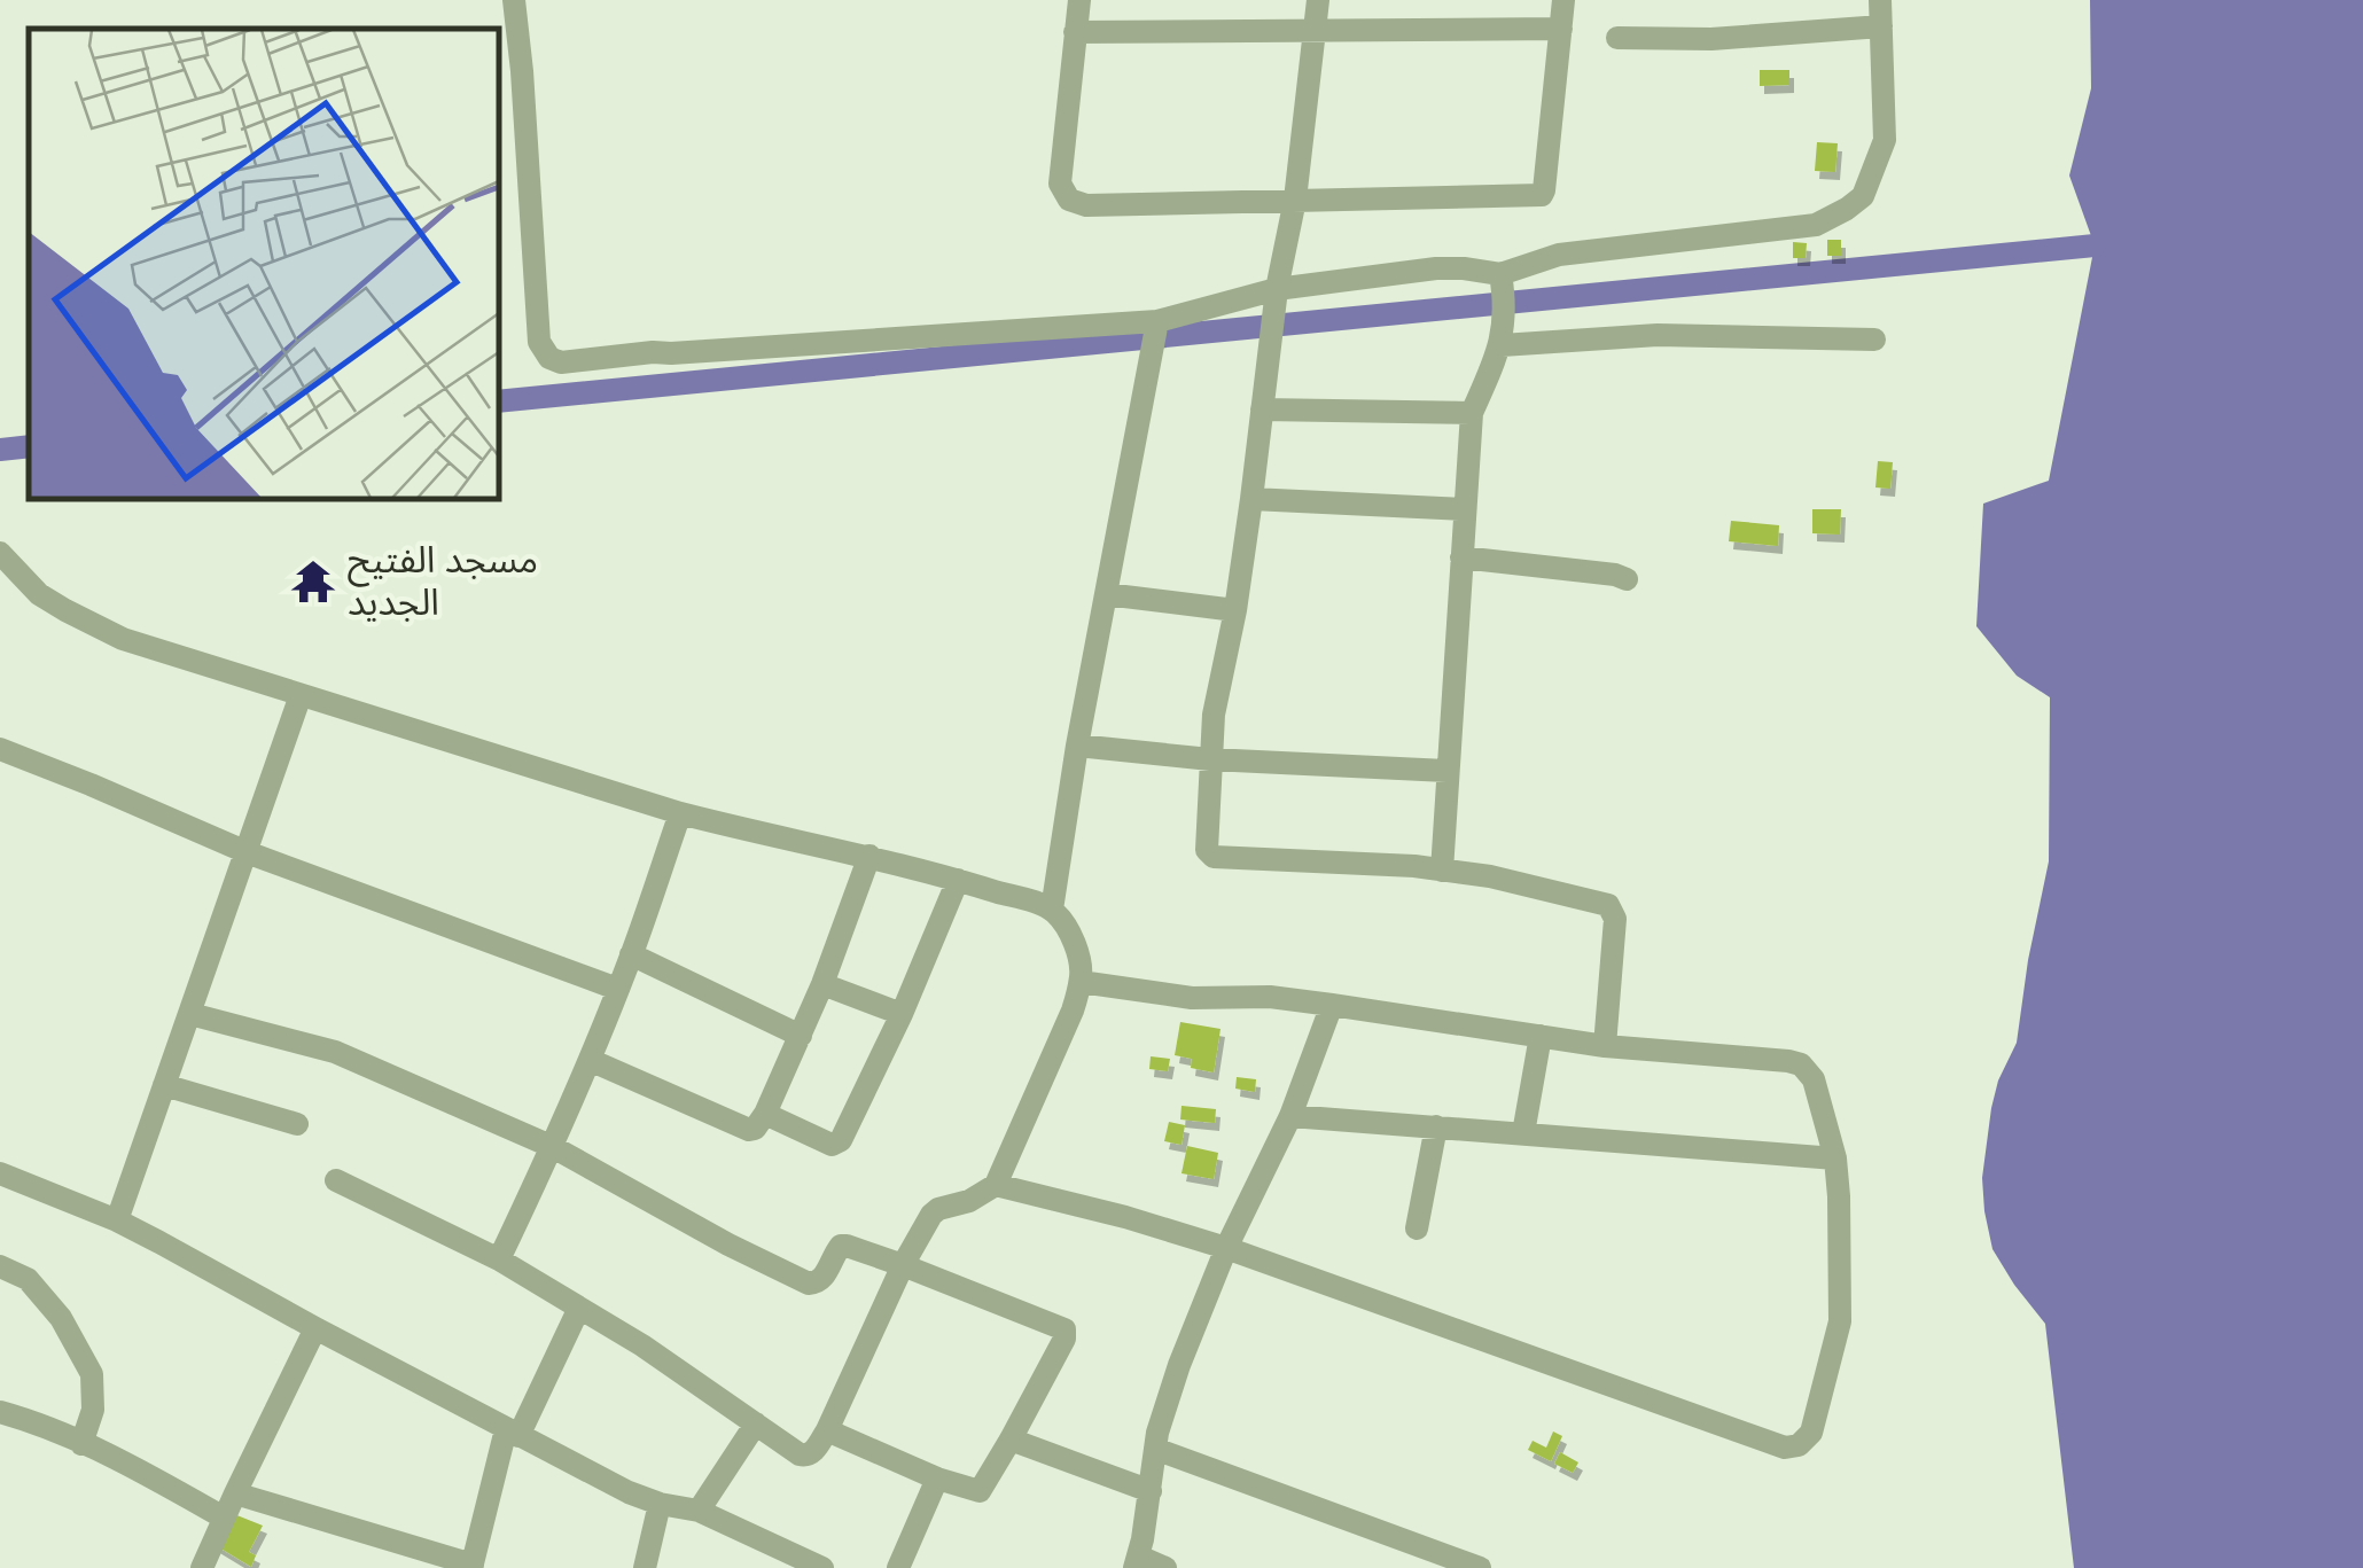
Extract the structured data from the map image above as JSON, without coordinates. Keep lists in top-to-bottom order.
{
  "places": {
    "temple": ["مسجد الفتيح الجديد"]
  }
}
